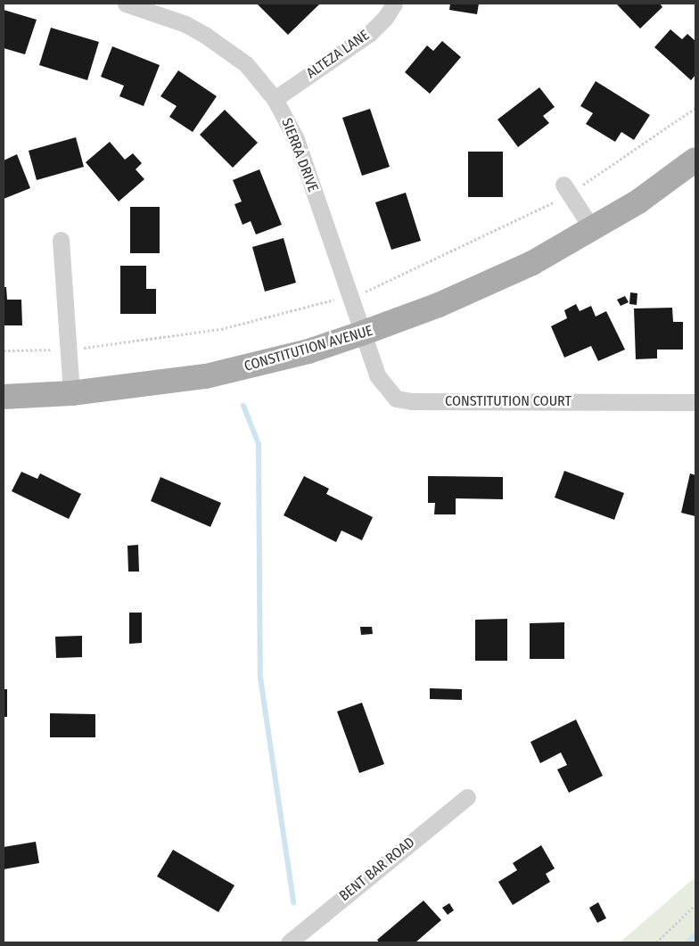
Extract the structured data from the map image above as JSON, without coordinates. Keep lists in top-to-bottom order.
{
  "streets": {
    "main road": ["CONSTITUTION AVENUE"],
    "street": [
      "ALTEZA LANE",
      "SIERRA DRIVE",
      "CONSTITUTION COURT",
      "BENT BAR ROAD"
    ]
  },
  "crossings": [
    ["ALTEZA LANE", "SIERRA DRIVE"],
    ["SIERRA DRIVE", "CONSTITUTION AVENUE"],
    ["SIERRA DRIVE", "CONSTITUTION COURT"],
    ["CONSTITUTION AVENUE", "CONSTITUTION COURT"]
  ]
}
